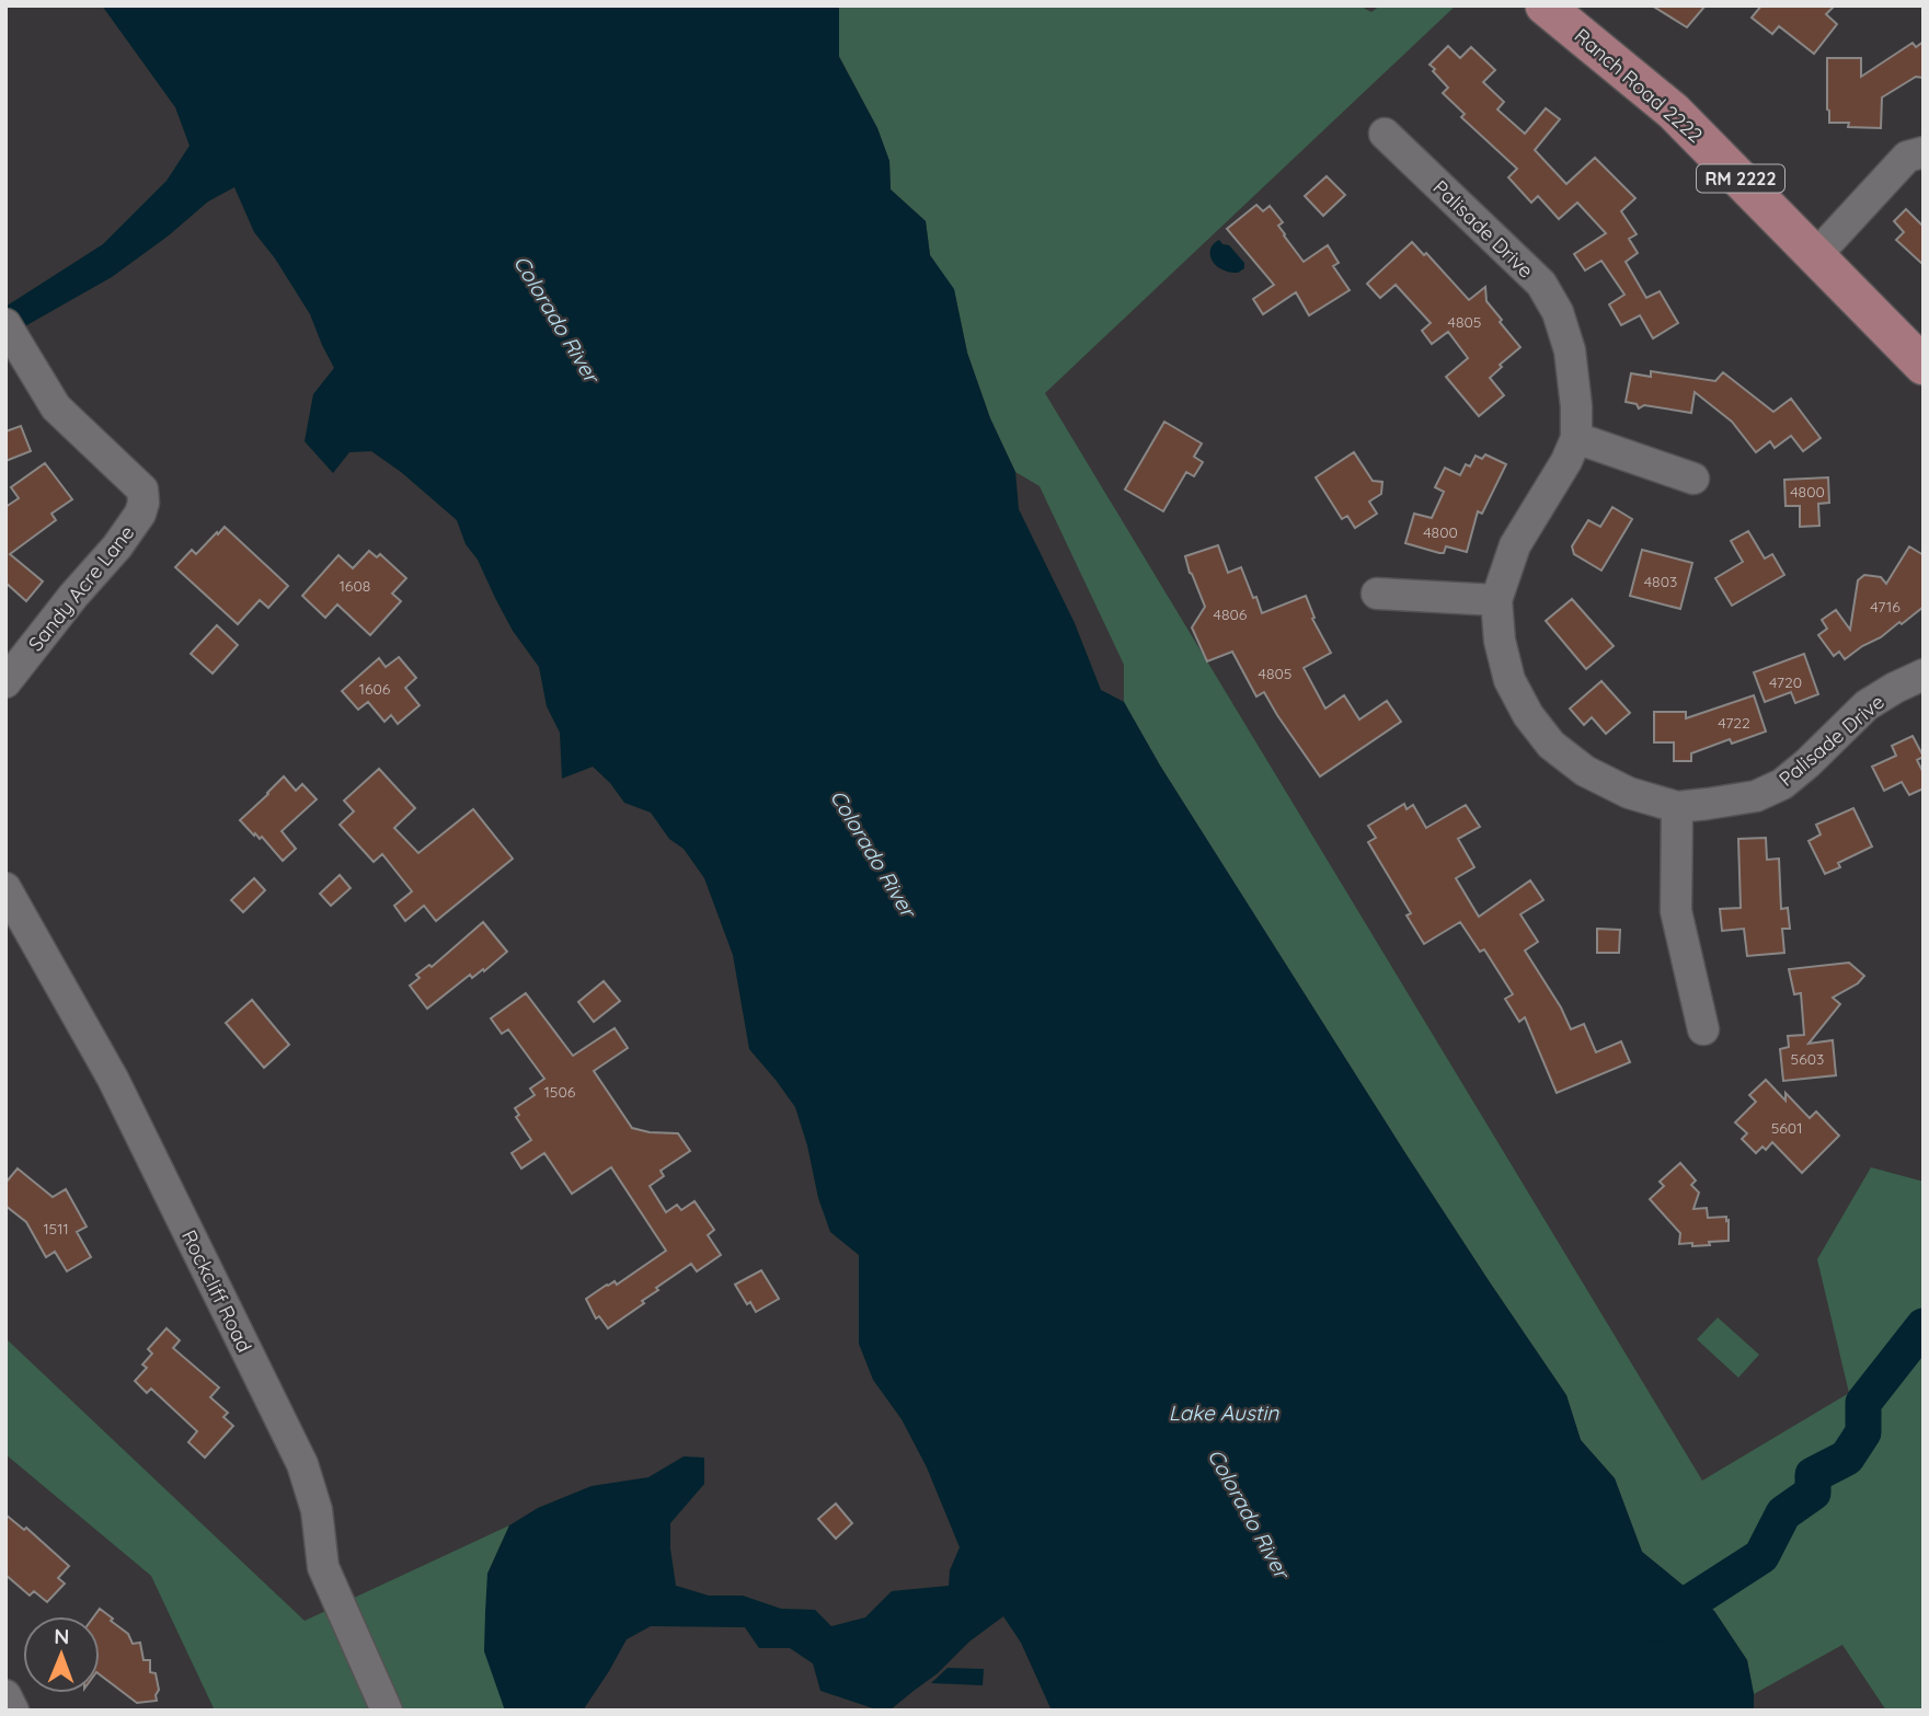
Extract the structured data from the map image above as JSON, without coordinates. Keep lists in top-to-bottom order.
{
  "streets": {
    "main road": ["Ranch Road 2222", "RM 2222"],
    "street": ["Palisade Drive", "Sandy Acre Lane", "Rockcliff Road"]
  },
  "water": ["Colorado River", "Lake Austin"],
  "house_numbers": [
    "4805",
    "4800",
    "4800",
    "4803",
    "1608",
    "4716",
    "4806",
    "4805",
    "4720",
    "1606",
    "4722",
    "5603",
    "1506",
    "5601",
    "1511"
  ],
  "north": "top"
}
